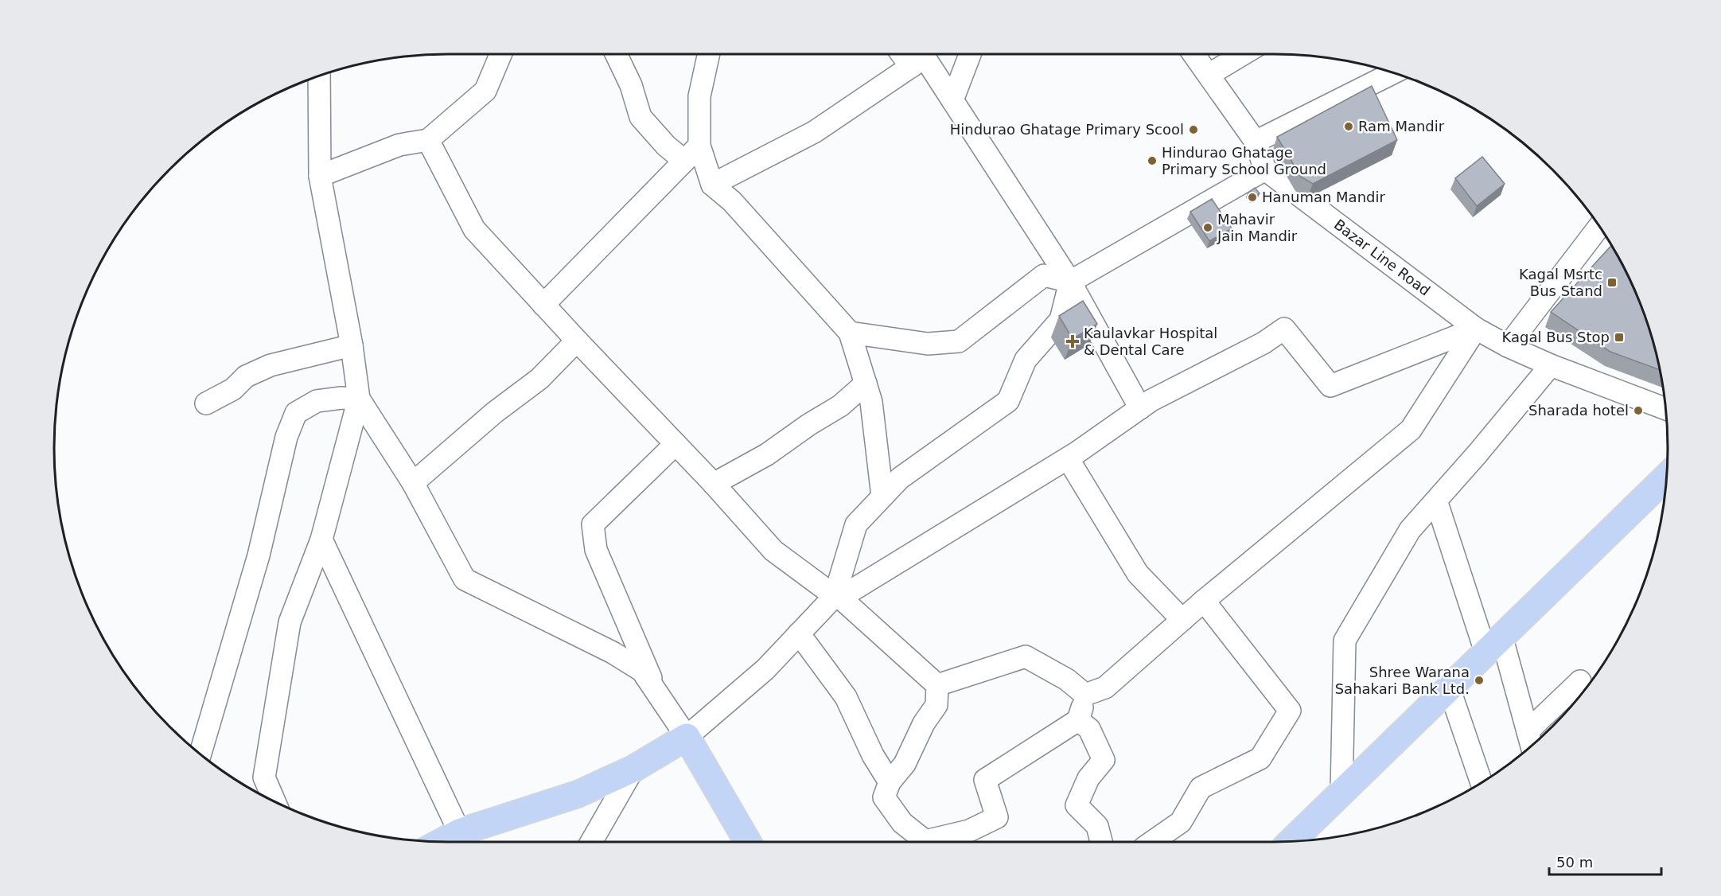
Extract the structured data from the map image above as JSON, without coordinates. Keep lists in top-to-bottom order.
{
  "streets": {
    "street": ["Bazar Line Road"]
  },
  "places": {
    "other": [
      "Ram Mandir",
      "Hindurao Ghatage Primary Scool",
      "Hindurao Ghatage Primary School Ground",
      "Hanuman Mandir",
      "Mahavir Jain Mandir",
      "Sharada hotel",
      "Shree Warana Sahakari Bank Ltd."
    ],
    "transit": ["Kagal Msrtc Bus Stand", "Kagal Bus Stop"],
    "health": ["Kaulavkar Hospital & Dental Care"]
  },
  "scale_bar": "50 m"
}
